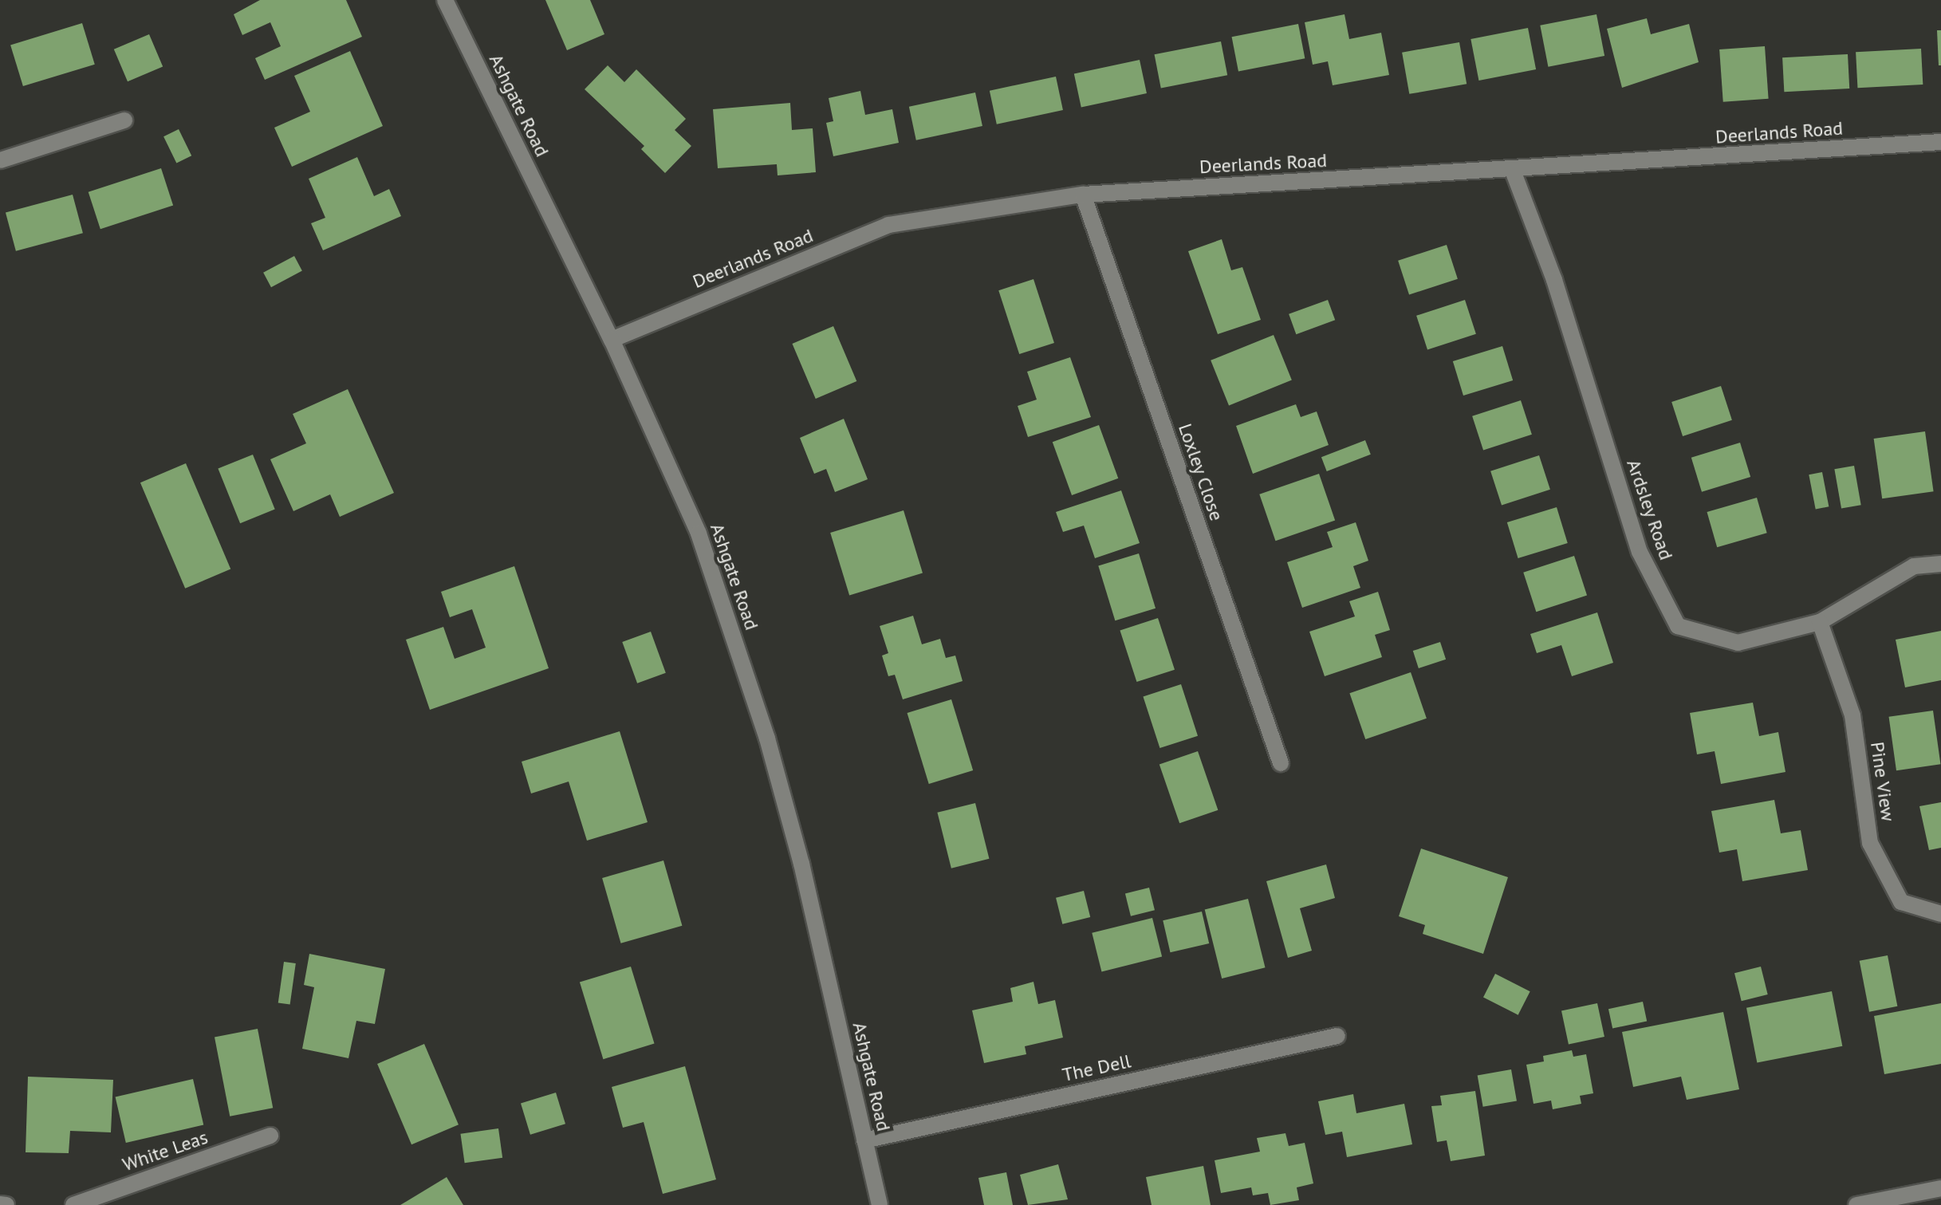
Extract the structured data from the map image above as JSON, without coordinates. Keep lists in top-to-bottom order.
{
  "streets": {
    "street": [
      "Ashgate Road",
      "Deerlands Road",
      "Loxley Close",
      "Ardsley Road",
      "Pine View",
      "The Dell",
      "White Leas"
    ]
  },
  "crossings": [
    ["Ashgate Road", "Deerlands Road"],
    ["Ashgate Road", "The Dell"],
    ["Deerlands Road", "Loxley Close"],
    ["Deerlands Road", "Ardsley Road"],
    ["Ardsley Road", "Pine View"]
  ]
}
